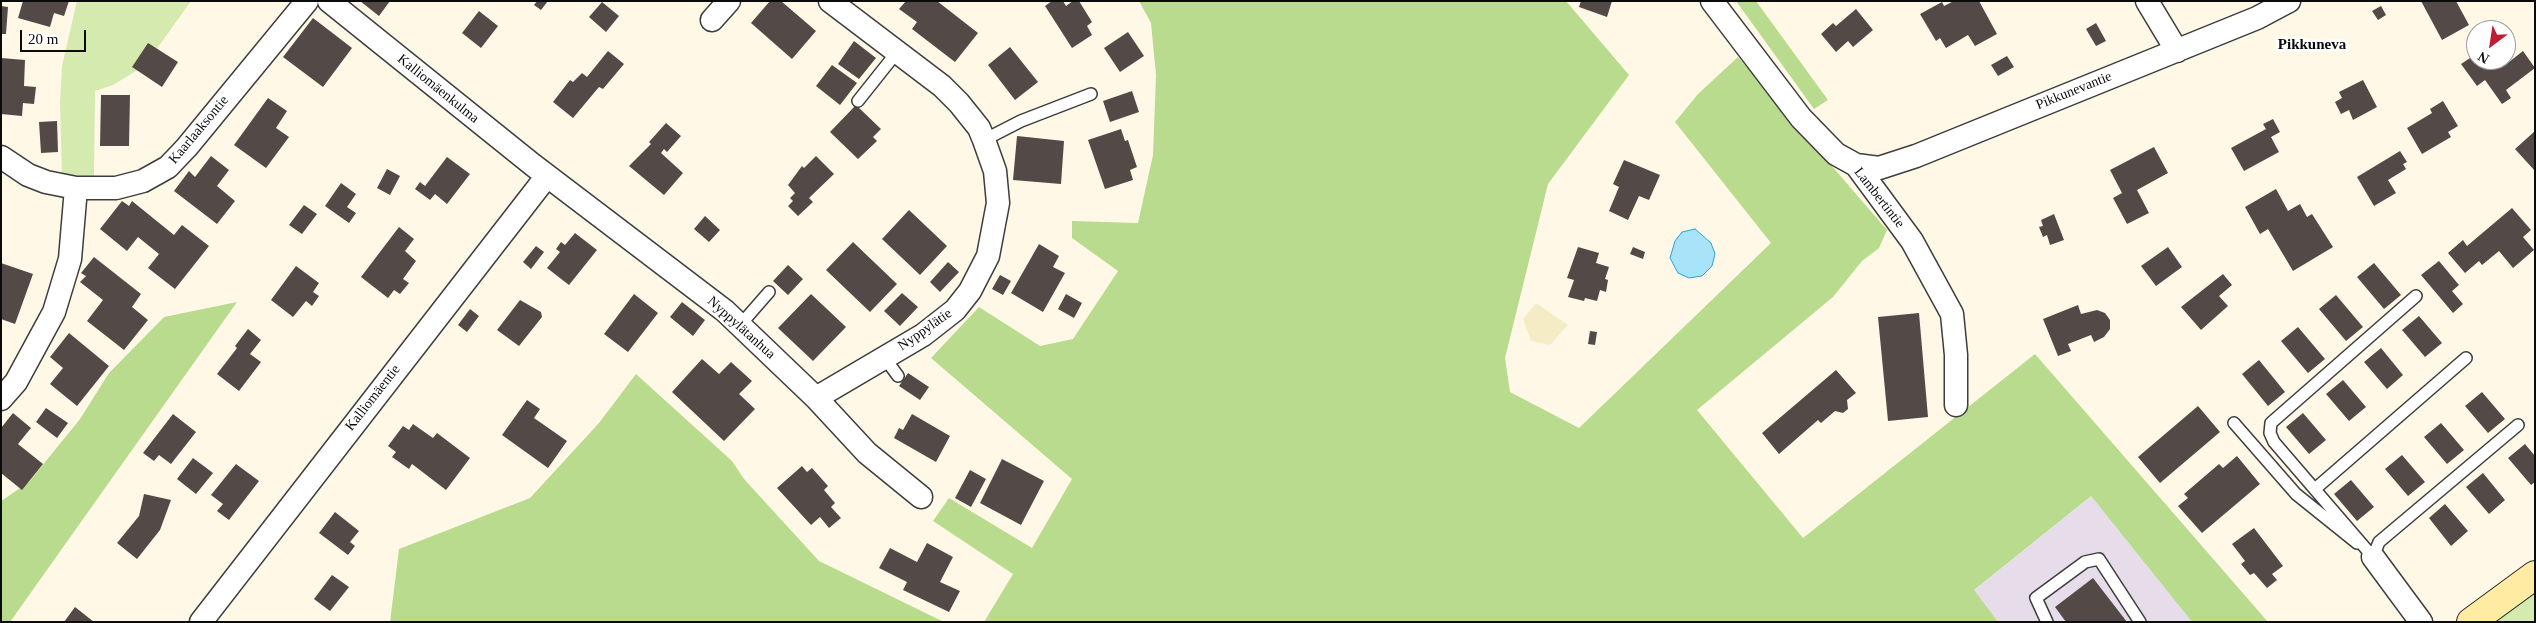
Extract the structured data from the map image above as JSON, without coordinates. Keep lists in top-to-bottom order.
{
  "streets": {
    "street": [
      "Kalliomäenkulma",
      "Pikkunevantie",
      "Kaarlaaksontie",
      "Lambertintie",
      "Nyppylätanhua",
      "Nyppylätie",
      "Kalliomäentie"
    ]
  },
  "crossings": [
    ["Kalliomäenkulma", "Nyppylätanhua"],
    ["Kalliomäenkulma", "Kalliomäentie"],
    ["Pikkunevantie", "Lambertintie"],
    ["Nyppylätanhua", "Nyppylätie"],
    ["Nyppylätanhua", "Kalliomäentie"]
  ],
  "districts": ["Pikkuneva"],
  "scale_bar": "20 m",
  "north": "bottom left"
}
